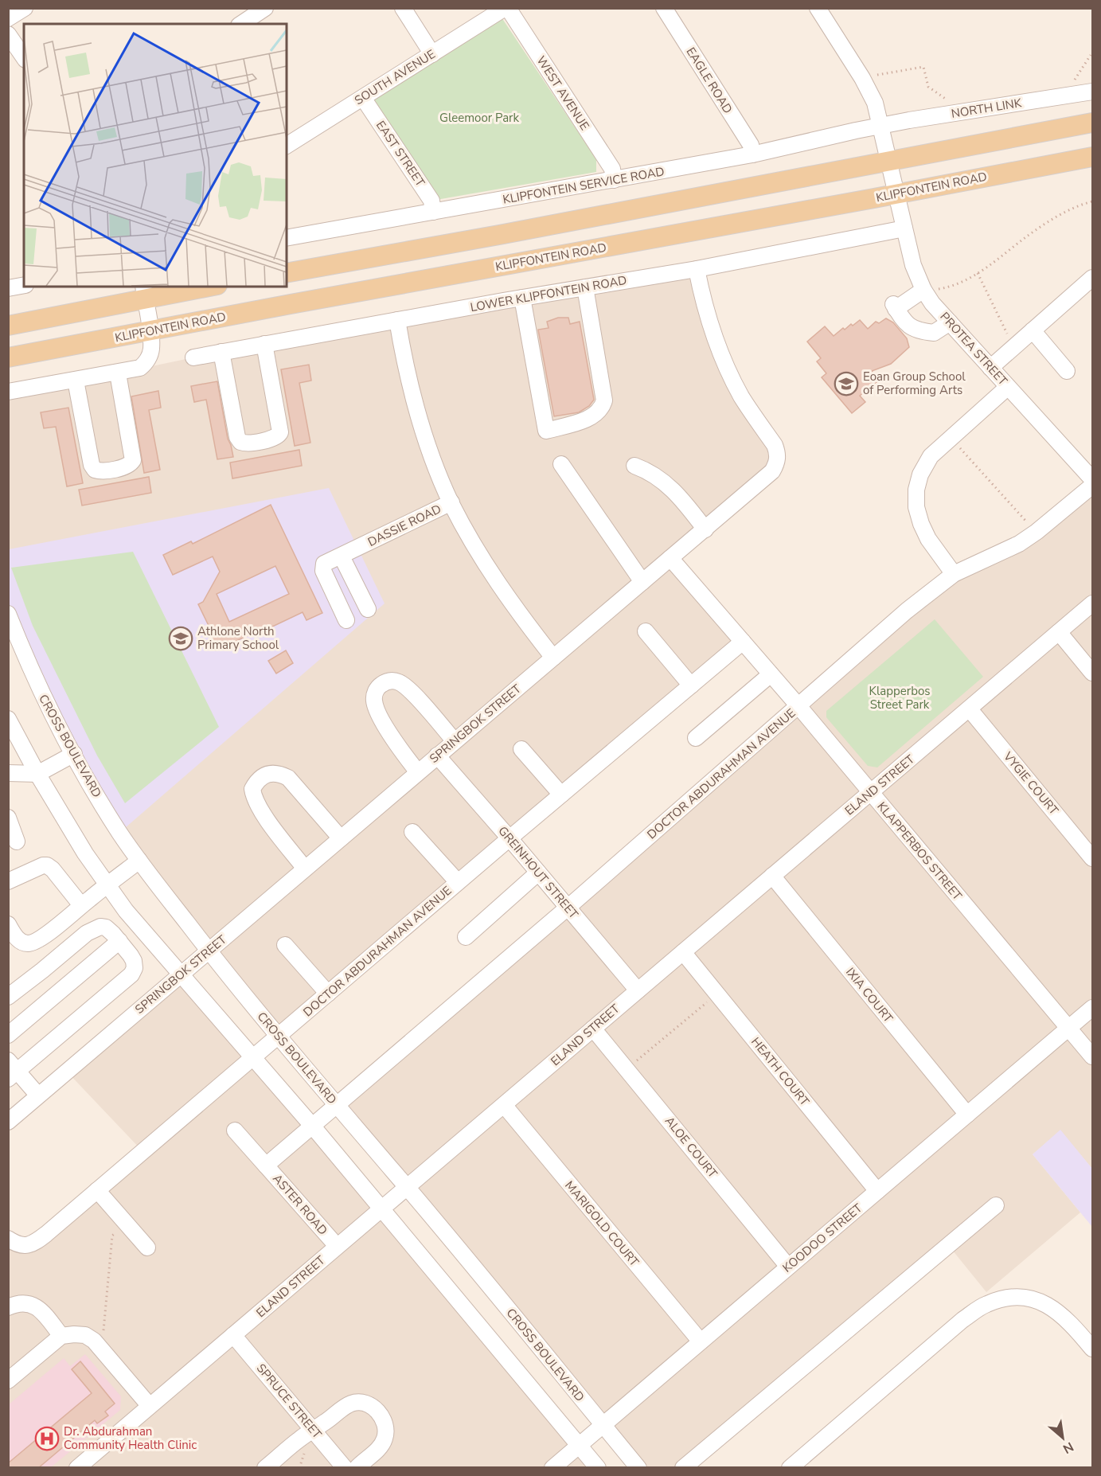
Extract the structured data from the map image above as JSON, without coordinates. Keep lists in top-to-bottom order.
{
  "streets": {
    "main road": ["KLIPFONTEIN ROAD"],
    "street": [
      "SOUTH AVENUE",
      "EAGLE ROAD",
      "WEST AVENUE",
      "NORTH LINK",
      "EAST STREET",
      "KLIPFONTEIN SERVICE ROAD",
      "LOWER KLIPFONTEIN ROAD",
      "PROTEA STREET",
      "DASSIE ROAD",
      "SPRINGBOK STREET",
      "CROSS BOULEVARD",
      "DOCTOR ABDURAHMAN AVENUE",
      "VYGIE COURT",
      "ELAND STREET",
      "KLAPPERBOS STREET",
      "GREINHOUT STREET",
      "IXIA COURT",
      "HEATH COURT",
      "ALOE COURT",
      "ASTER ROAD",
      "MARIGOLD COURT",
      "KOODOO STREET",
      "SPRUCE STREET"
    ]
  },
  "crossings": [
    ["SOUTH AVENUE", "WEST AVENUE"],
    ["SOUTH AVENUE", "EAST STREET"],
    ["EAGLE ROAD", "KLIPFONTEIN SERVICE ROAD"],
    ["WEST AVENUE", "KLIPFONTEIN SERVICE ROAD"],
    ["NORTH LINK", "KLIPFONTEIN SERVICE ROAD"],
    ["NORTH LINK", "PROTEA STREET"],
    ["EAST STREET", "KLIPFONTEIN SERVICE ROAD"],
    ["KLIPFONTEIN SERVICE ROAD", "PROTEA STREET"],
    ["KLIPFONTEIN ROAD", "PROTEA STREET"],
    ["LOWER KLIPFONTEIN ROAD", "PROTEA STREET"],
    ["LOWER KLIPFONTEIN ROAD", "SPRINGBOK STREET"],
    ["SPRINGBOK STREET", "CROSS BOULEVARD"],
    ["SPRINGBOK STREET", "KLAPPERBOS STREET"],
    ["SPRINGBOK STREET", "GREINHOUT STREET"],
    ["CROSS BOULEVARD", "DOCTOR ABDURAHMAN AVENUE"],
    ["CROSS BOULEVARD", "ELAND STREET"],
    ["CROSS BOULEVARD", "ASTER ROAD"],
    ["CROSS BOULEVARD", "KOODOO STREET"],
    ["DOCTOR ABDURAHMAN AVENUE", "KLAPPERBOS STREET"],
    ["DOCTOR ABDURAHMAN AVENUE", "GREINHOUT STREET"],
    ["DOCTOR ABDURAHMAN AVENUE", "ASTER ROAD"],
    ["VYGIE COURT", "ELAND STREET"],
    ["ELAND STREET", "KLAPPERBOS STREET"],
    ["ELAND STREET", "GREINHOUT STREET"],
    ["ELAND STREET", "IXIA COURT"],
    ["ELAND STREET", "HEATH COURT"],
    ["ELAND STREET", "ALOE COURT"],
    ["ELAND STREET", "ASTER ROAD"],
    ["ELAND STREET", "MARIGOLD COURT"],
    ["ELAND STREET", "SPRUCE STREET"],
    ["KLAPPERBOS STREET", "KOODOO STREET"],
    ["IXIA COURT", "KOODOO STREET"],
    ["HEATH COURT", "KOODOO STREET"],
    ["ALOE COURT", "KOODOO STREET"],
    ["MARIGOLD COURT", "KOODOO STREET"]
  ],
  "parks": ["Gleemoor Park", "Klapperbos Street Park"],
  "places": {
    "school or university": ["Eoan Group School of Performing Arts", "Athlone North Primary School"],
    "hospital": ["Dr. Abdurahman Community Health Clinic"]
  },
  "north": "bottom right"
}
